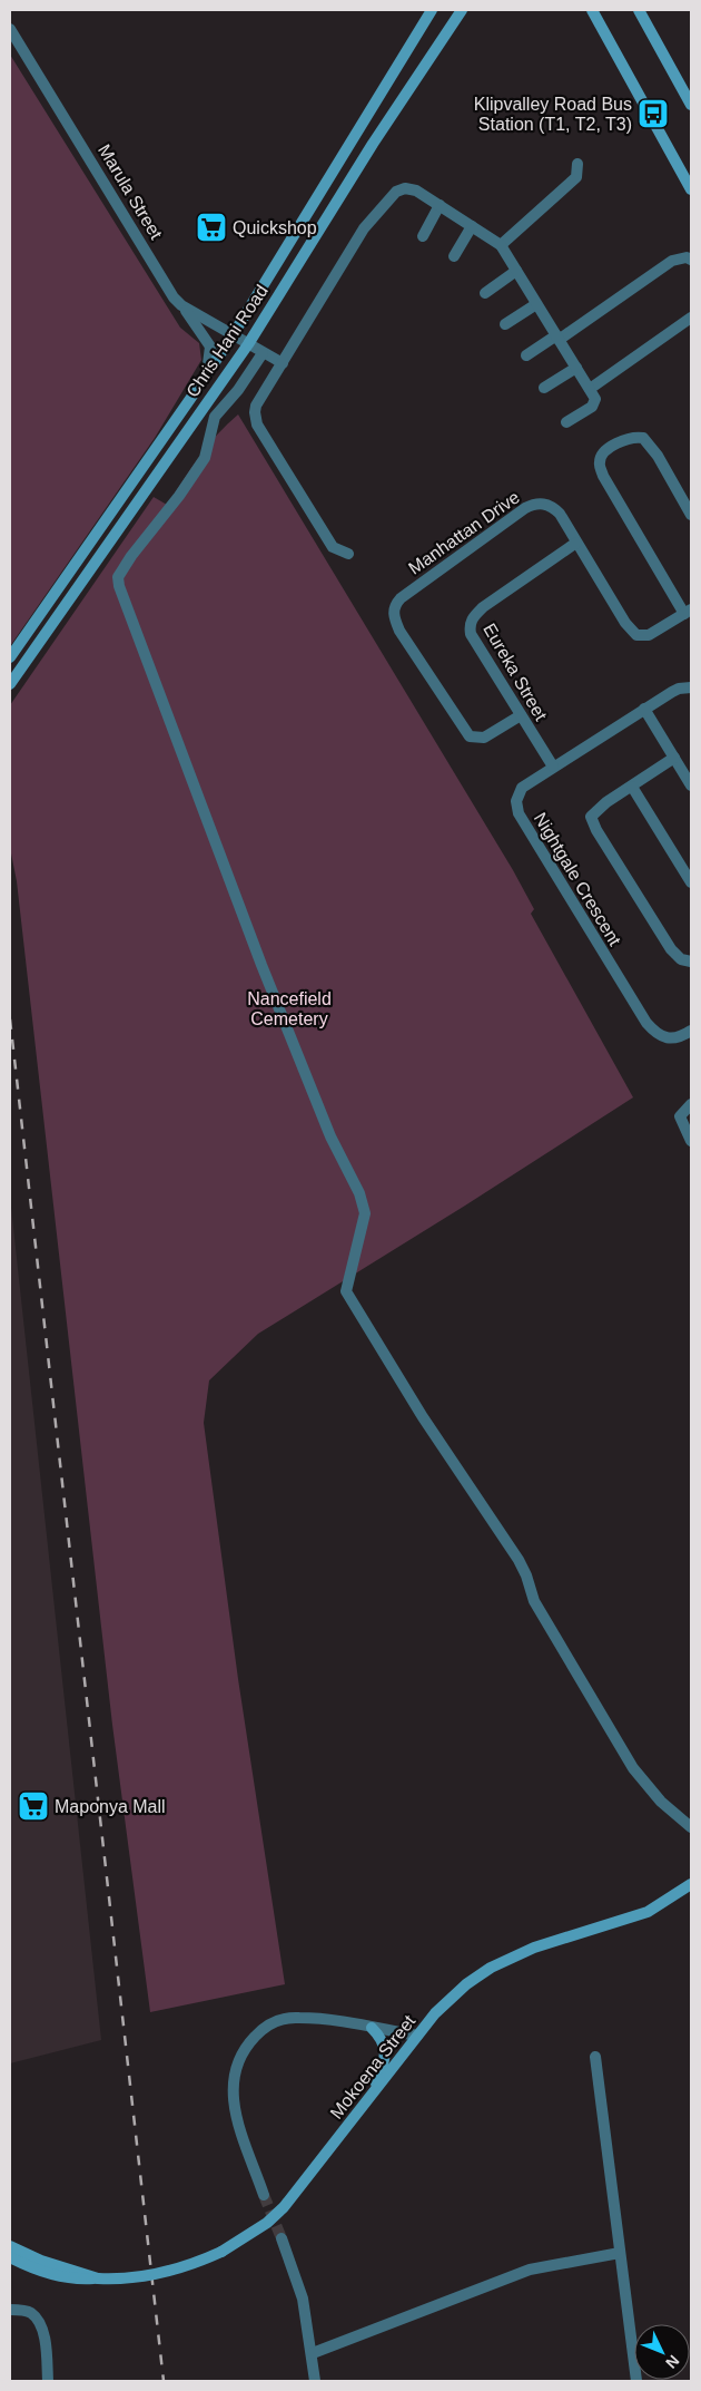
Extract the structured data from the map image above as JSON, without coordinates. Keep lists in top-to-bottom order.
{
  "streets": {
    "main road": ["Chris Hani Road", "Mokoena Street"],
    "street": [
      "Marula Street",
      "Manhattan Drive",
      "Eureka Street",
      "Nightgale Crescent"
    ]
  },
  "crossings": [
    ["Marula Street", "Chris Hani Road"],
    ["Manhattan Drive", "Eureka Street"],
    ["Eureka Street", "Nightgale Crescent"]
  ],
  "parks": ["Nancefield Cemetery"],
  "places": {
    "bus stop": ["Klipvalley Road Bus Station (T1, T2, T3)"],
    "supermarket": ["Quickshop", "Maponya Mall"]
  },
  "north": "bottom right"
}
